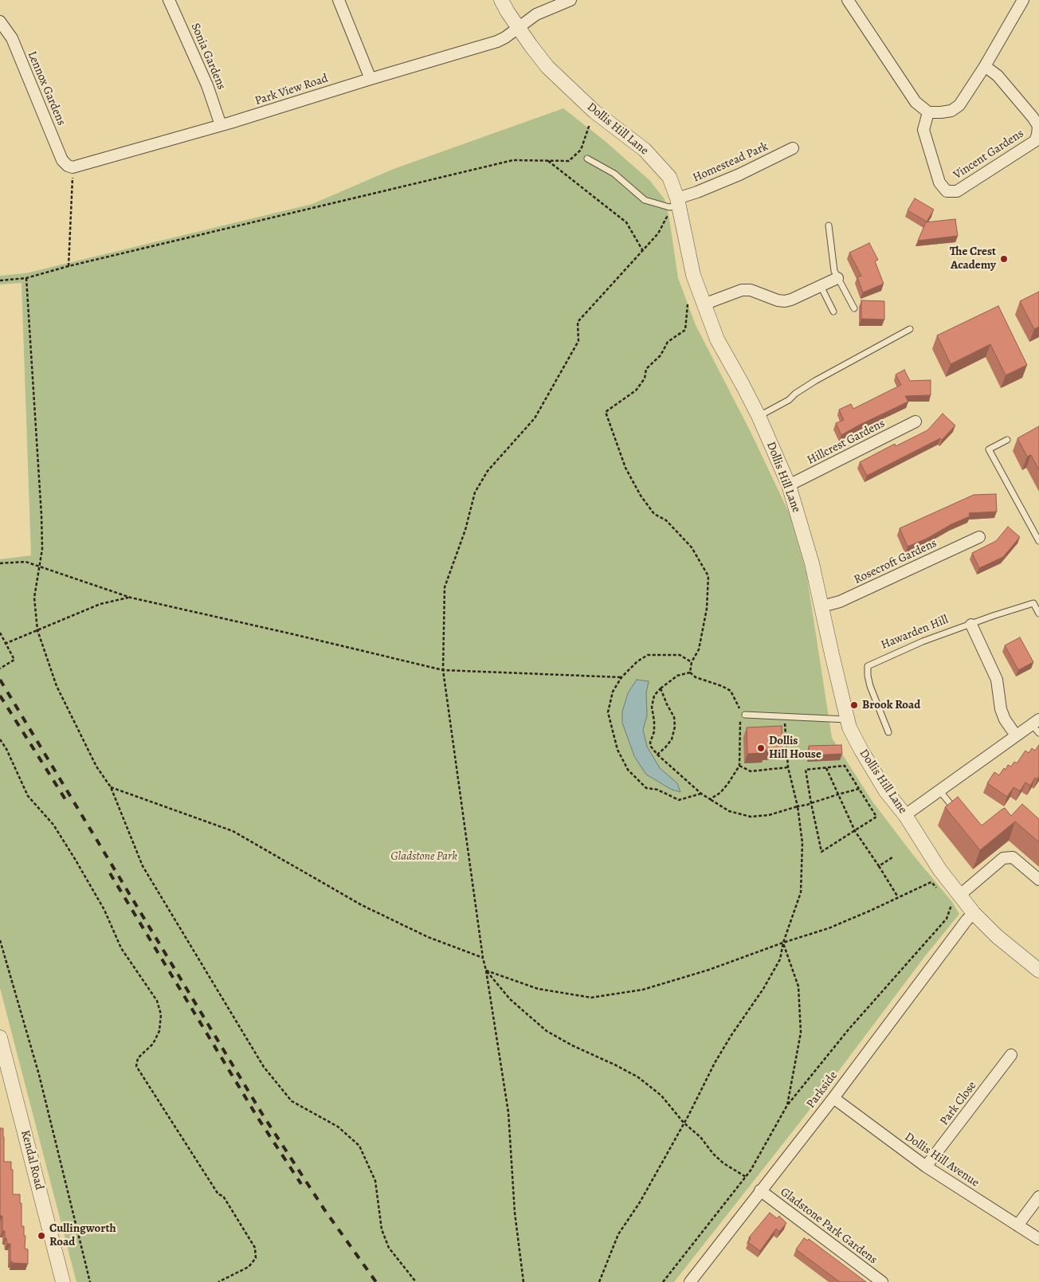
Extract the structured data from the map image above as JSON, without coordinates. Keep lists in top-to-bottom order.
{
  "streets": {
    "street": [
      "Sonia Gardens",
      "Lennox Gardens",
      "Park View Road",
      "Dollis Hill Lane",
      "Vincent Gardens",
      "Homestead Park",
      "Hillcrest Gardens",
      "Rosecroft Gardens",
      "Parkside",
      "Park Close",
      "Kendal Road",
      "Dollis Hill Avenue",
      "Gladstone Park Gardens"
    ],
    "lane": ["Hawarden Hill"]
  },
  "crossings": [
    ["Sonia Gardens", "Park View Road"],
    ["Lennox Gardens", "Park View Road"],
    ["Park View Road", "Dollis Hill Lane"],
    ["Dollis Hill Lane", "Homestead Park"],
    ["Dollis Hill Lane", "Hillcrest Gardens"],
    ["Dollis Hill Lane", "Rosecroft Gardens"],
    ["Dollis Hill Lane", "Parkside"],
    ["Parkside", "Dollis Hill Avenue"],
    ["Parkside", "Gladstone Park Gardens"],
    ["Park Close", "Dollis Hill Avenue"]
  ],
  "parks": ["Gladstone Park"],
  "places": [
    "The Crest Academy",
    "Brook Road",
    "Dollis Hill House",
    "Cullingworth Road"
  ]
}
